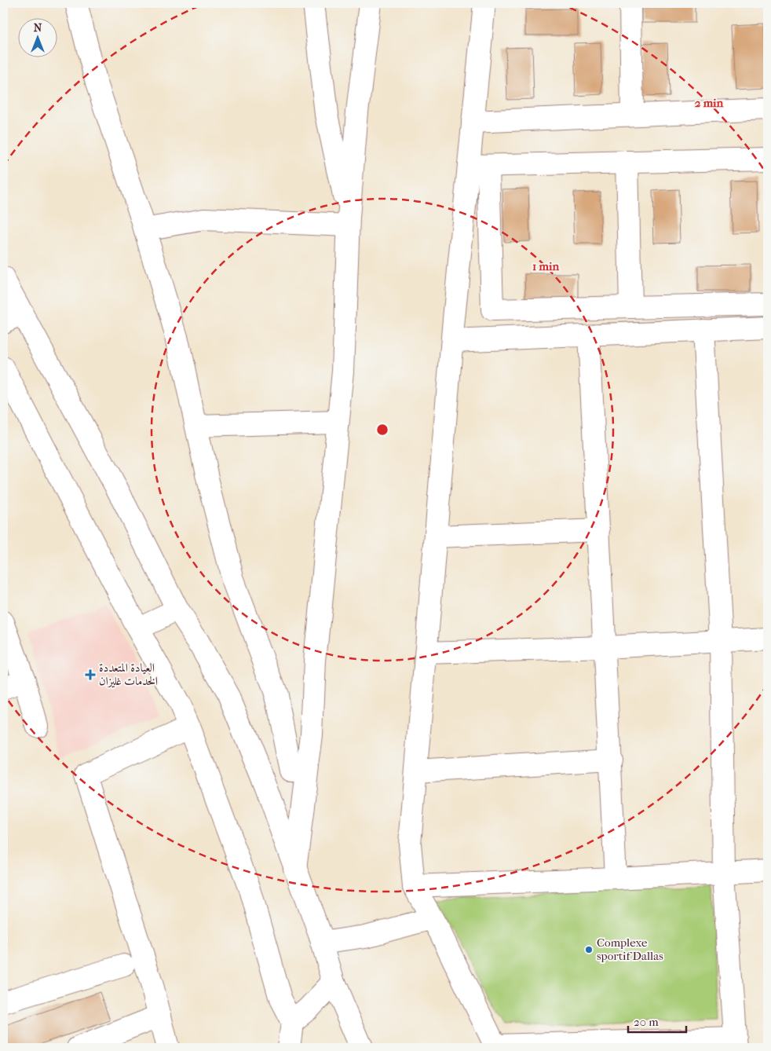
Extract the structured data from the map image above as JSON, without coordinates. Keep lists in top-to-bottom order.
{
  "places": {
    "health": ["العيادة المتعددة الخدمات غليزان"],
    "other": ["Complexe sportif Dallas"]
  },
  "scale_bar": "20 m",
  "north": "top",
  "rings": ["2 min", "1 min"]
}
